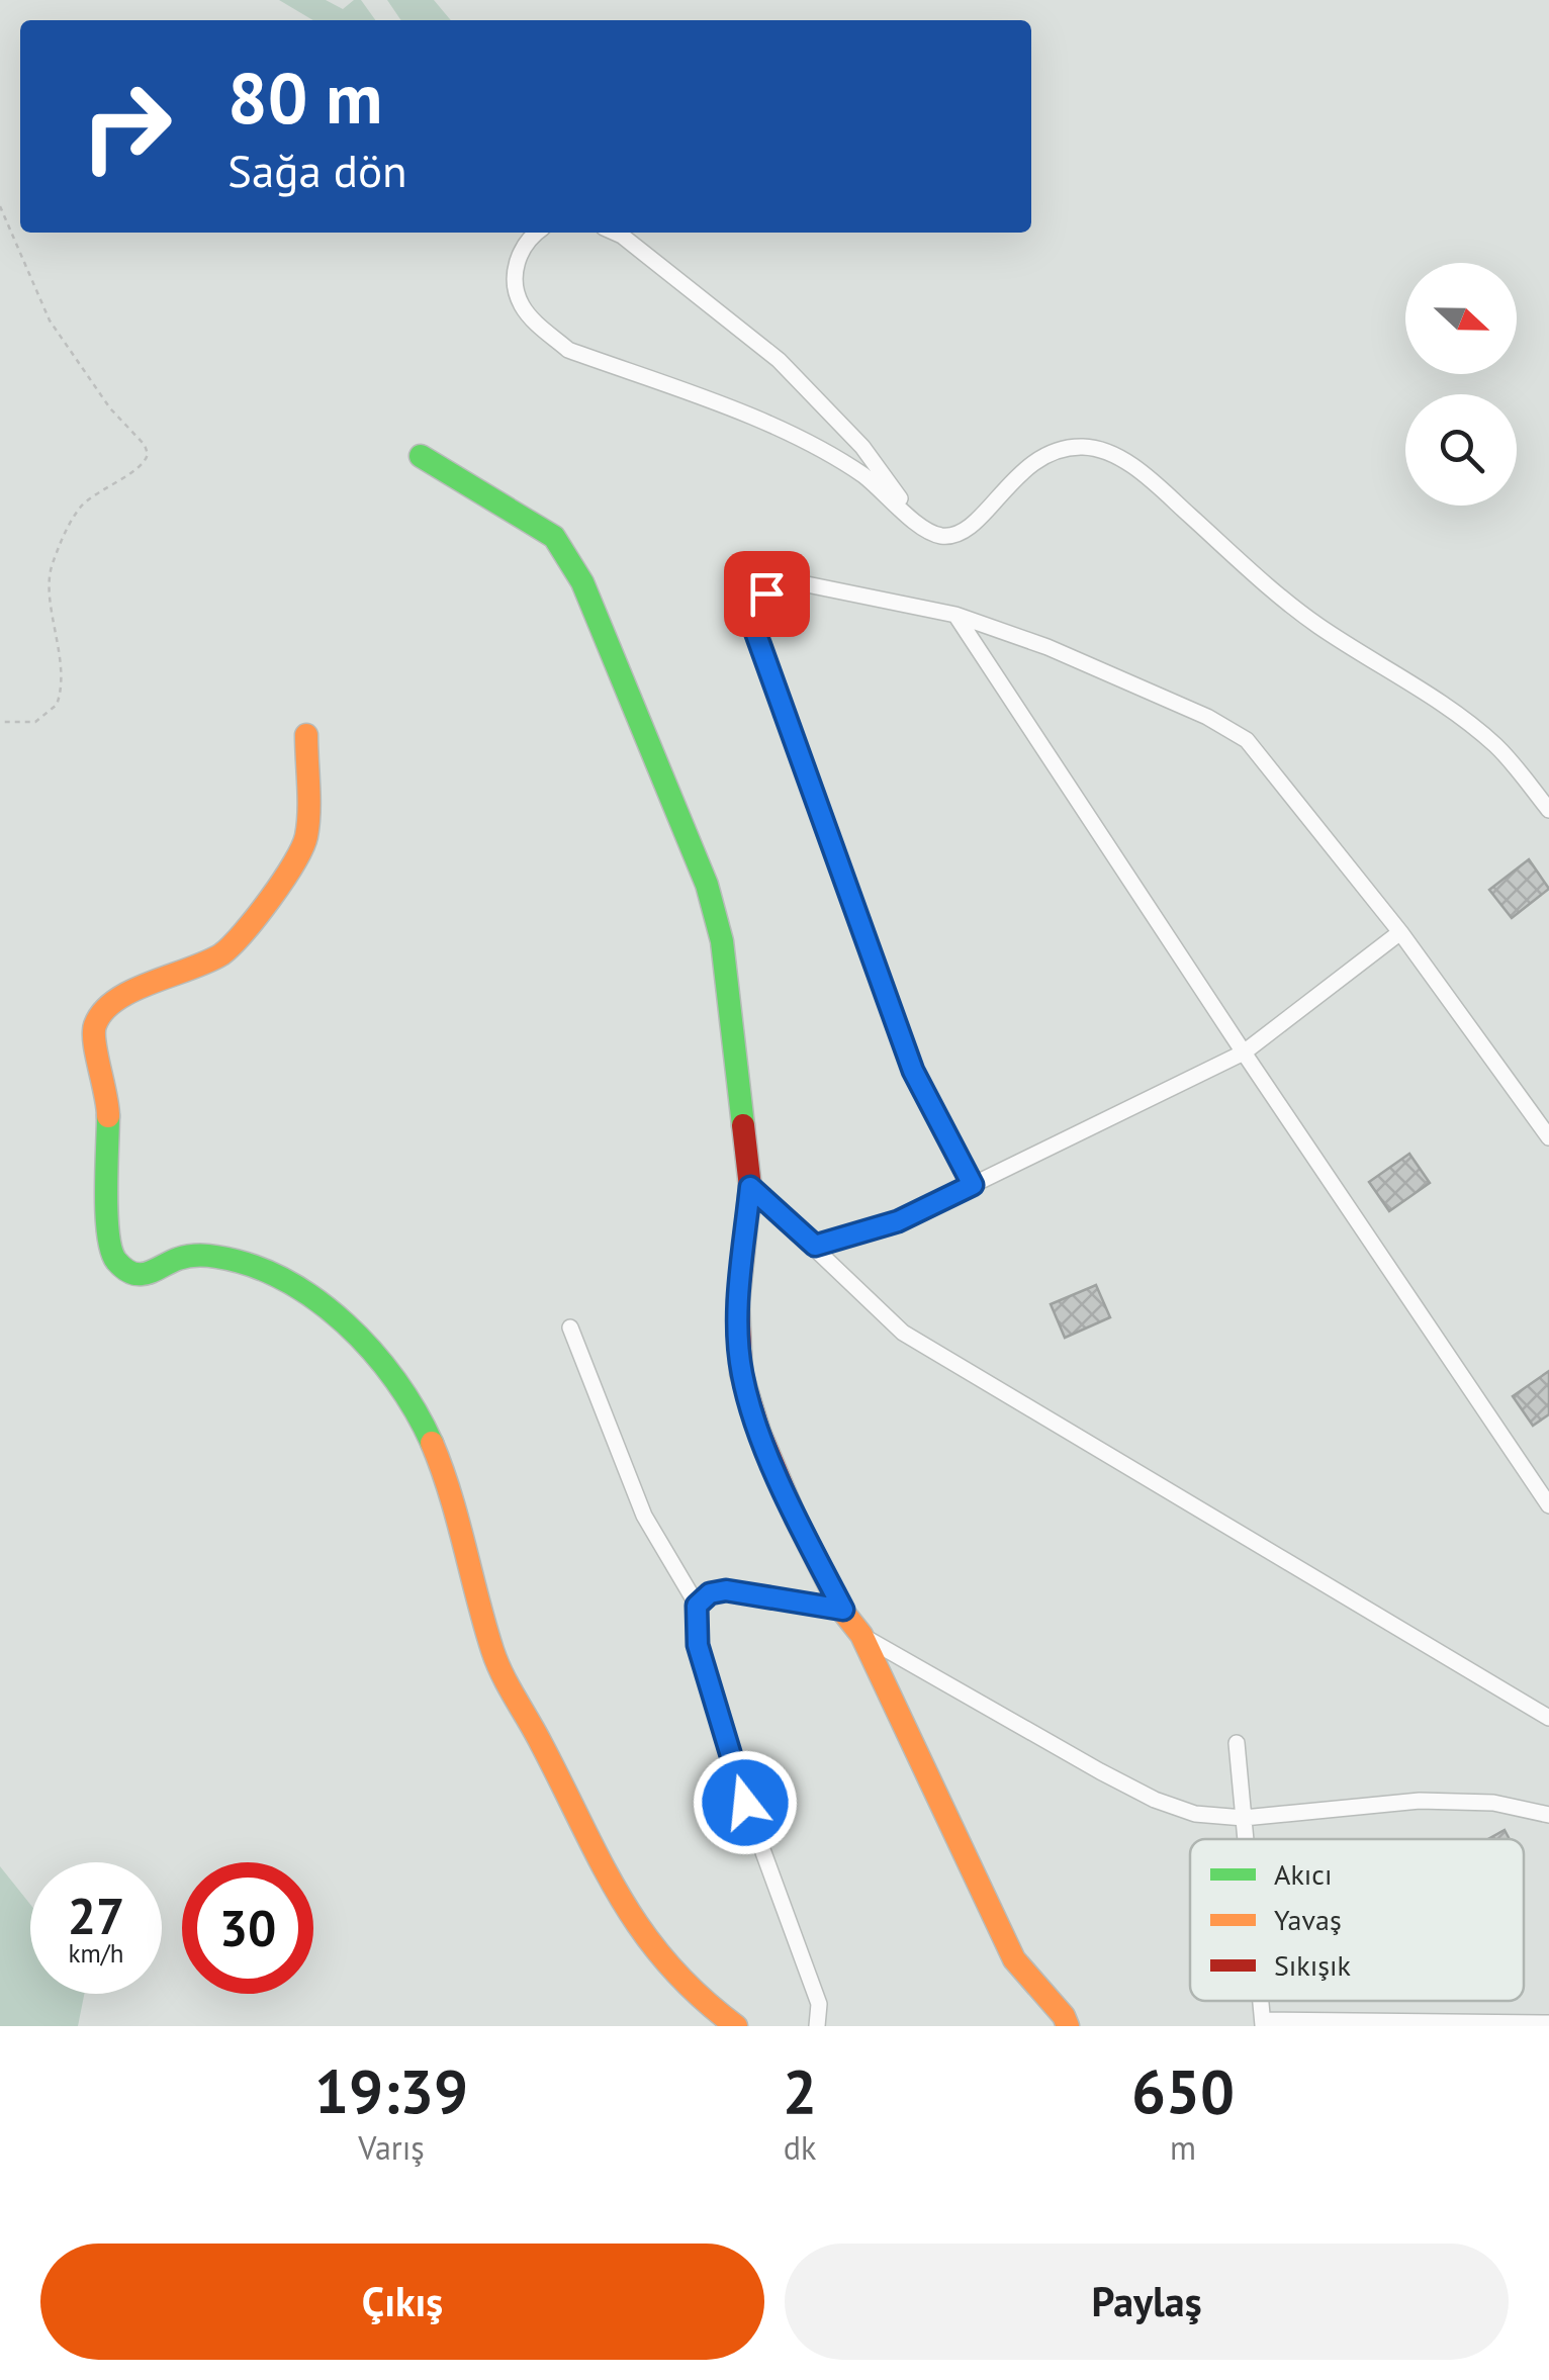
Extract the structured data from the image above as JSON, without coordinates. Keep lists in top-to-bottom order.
{
  "legend": ["Akıcı", "Yavaş", "Sıkışık"],
  "north": "right",
  "page": {
    "turn": ["80 m", "Sağa dön"],
    "speed": "27 km/h",
    "limit": "30",
    "eta": [
      "19:39",
      "Varış",
      "2",
      "dk",
      "650",
      "m"
    ],
    "buttons": ["Çıkış", "Paylaş"]
  }
}
